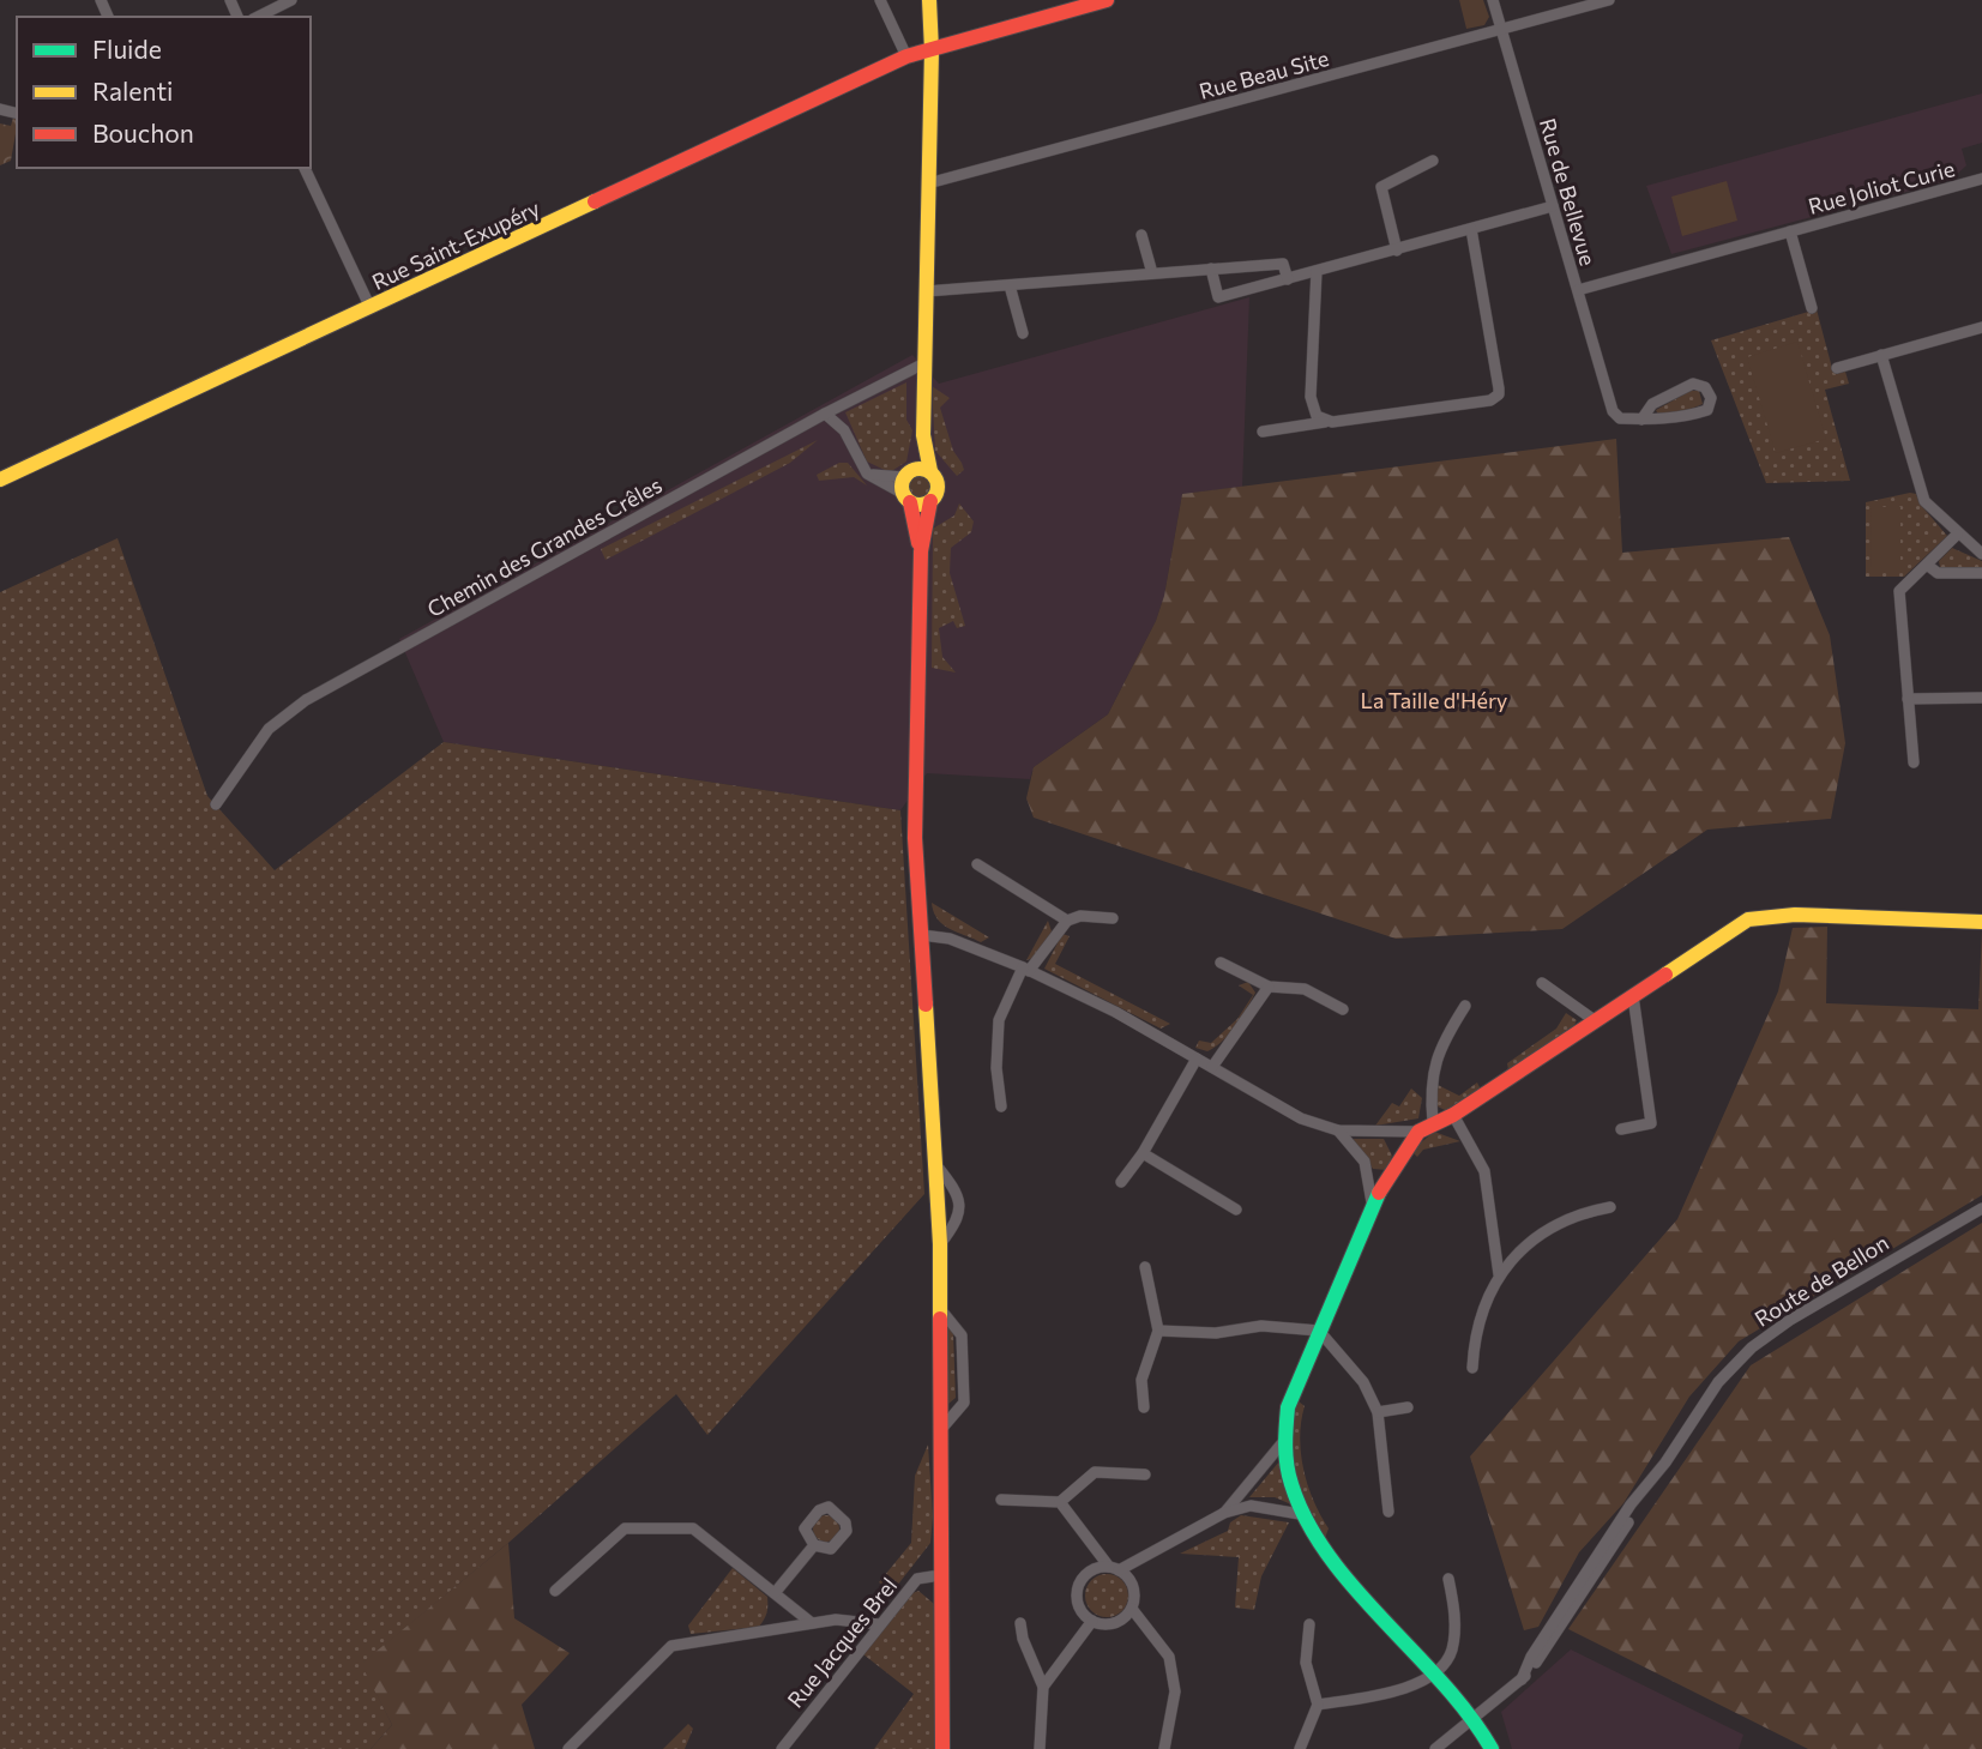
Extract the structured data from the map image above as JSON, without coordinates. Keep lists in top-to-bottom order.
{
  "streets": {
    "street": [
      "Rue Beau Site",
      "Rue Joliot Curie",
      "Rue de Bellevue",
      "Rue Saint-Exupéry",
      "Chemin des Grandes Crêles",
      "Route de Bellon",
      "Rue Jacques Brel"
    ]
  },
  "crossings": [
    ["Rue Beau Site", "Rue de Bellevue"],
    ["Rue Joliot Curie", "Rue de Bellevue"]
  ],
  "parks": ["La Taille d'Héry"],
  "legend": ["Fluide", "Ralenti", "Bouchon"]
}
